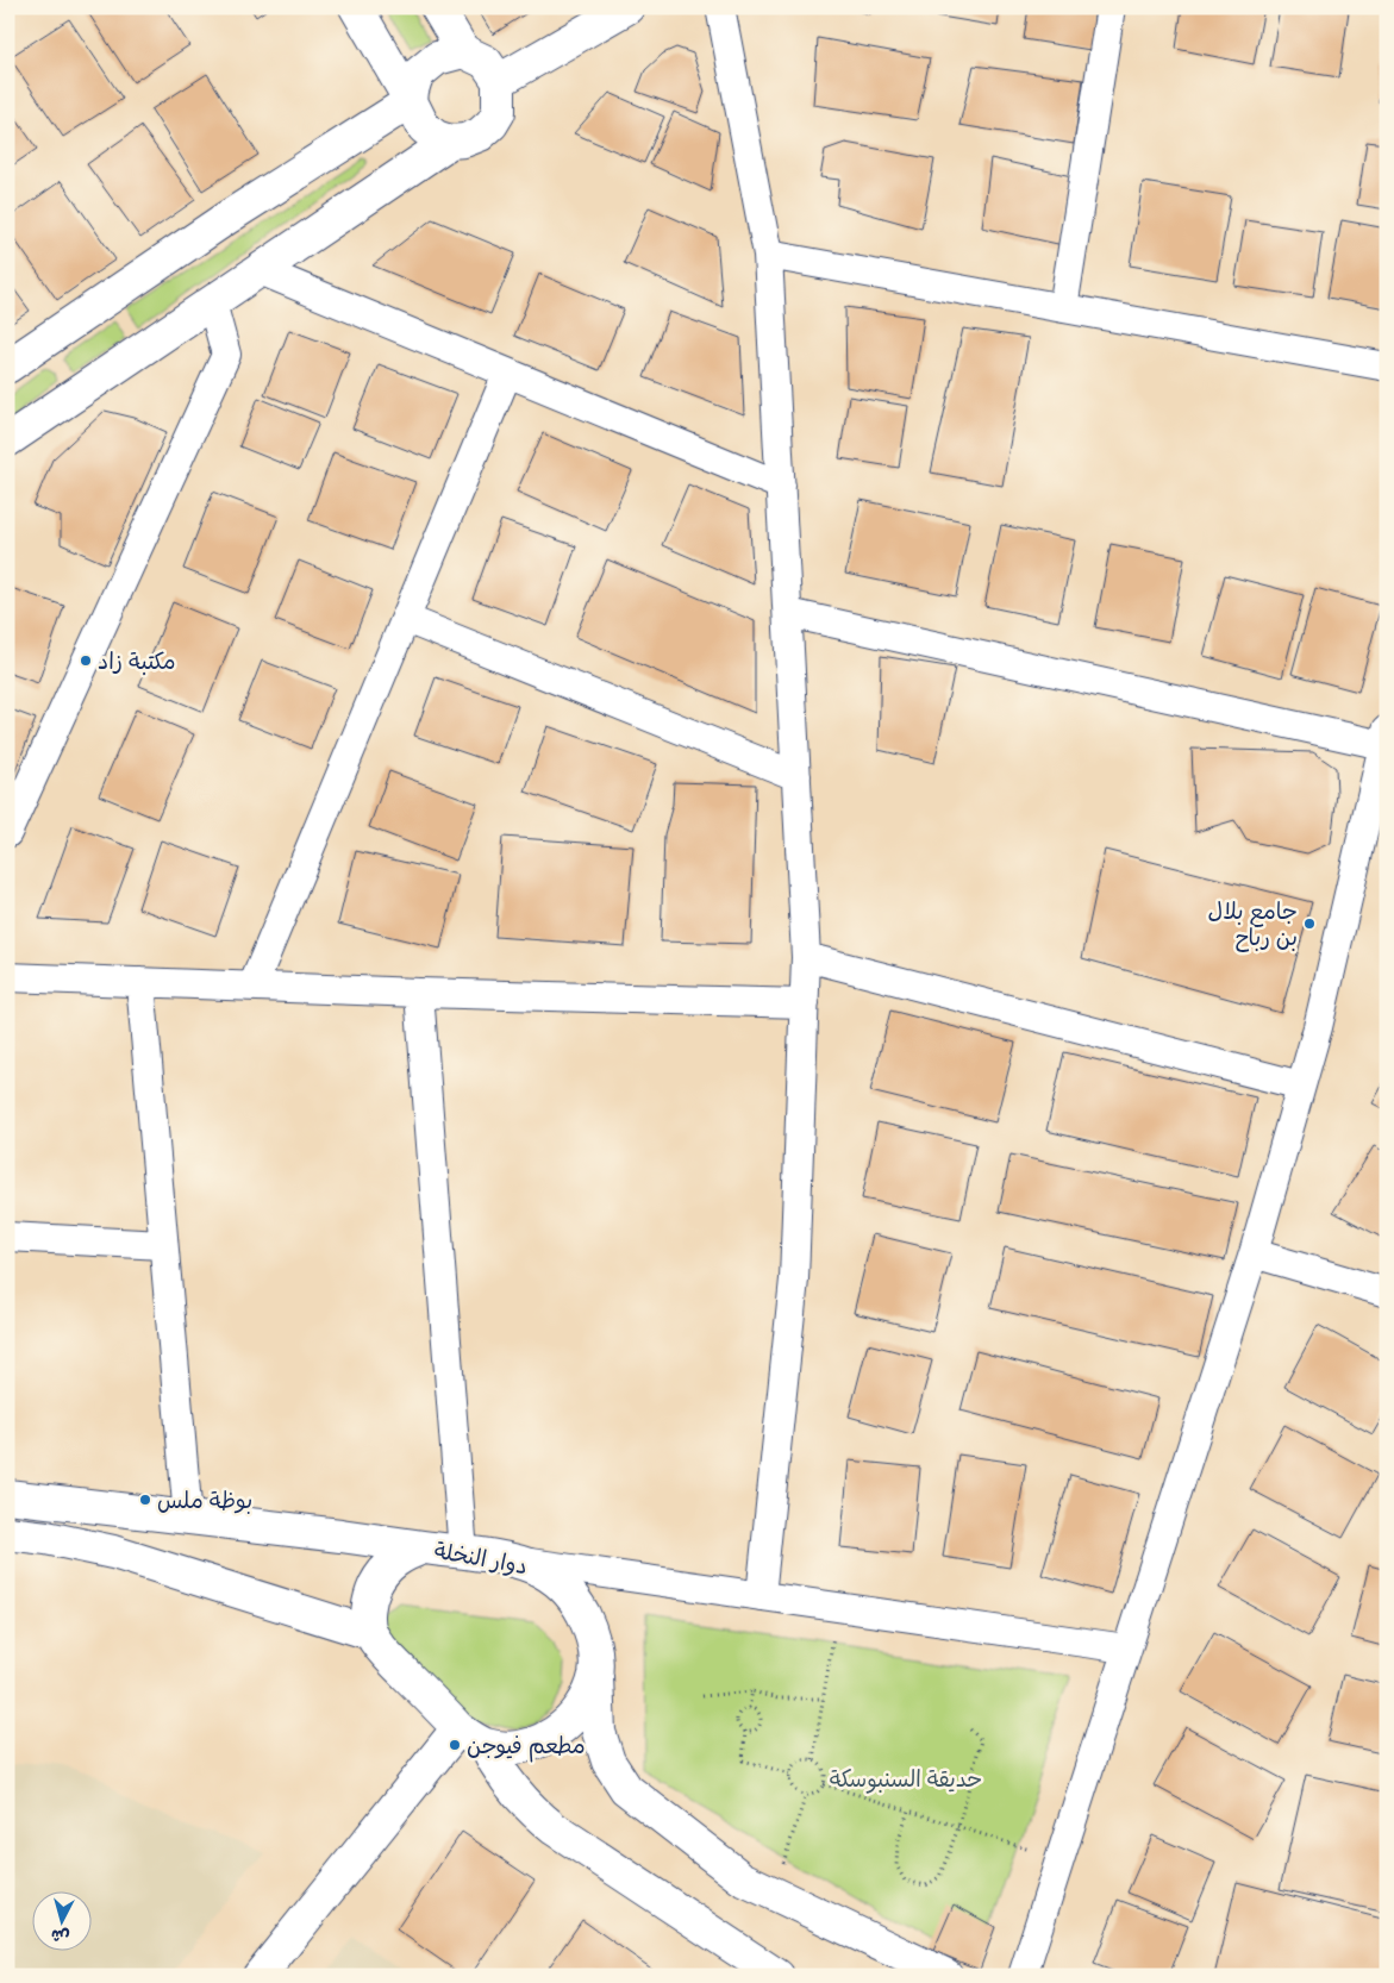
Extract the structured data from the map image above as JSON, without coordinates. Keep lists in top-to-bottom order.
{
  "streets": {
    "street": ["دوار النخلة"]
  },
  "parks": ["حديقة السنبوسكة"],
  "places": [
    "مكتبة زاد",
    "جامع بلال بن رباح",
    "بوظة ملس",
    "مطعم فيوجن"
  ],
  "north": "bottom"
}
